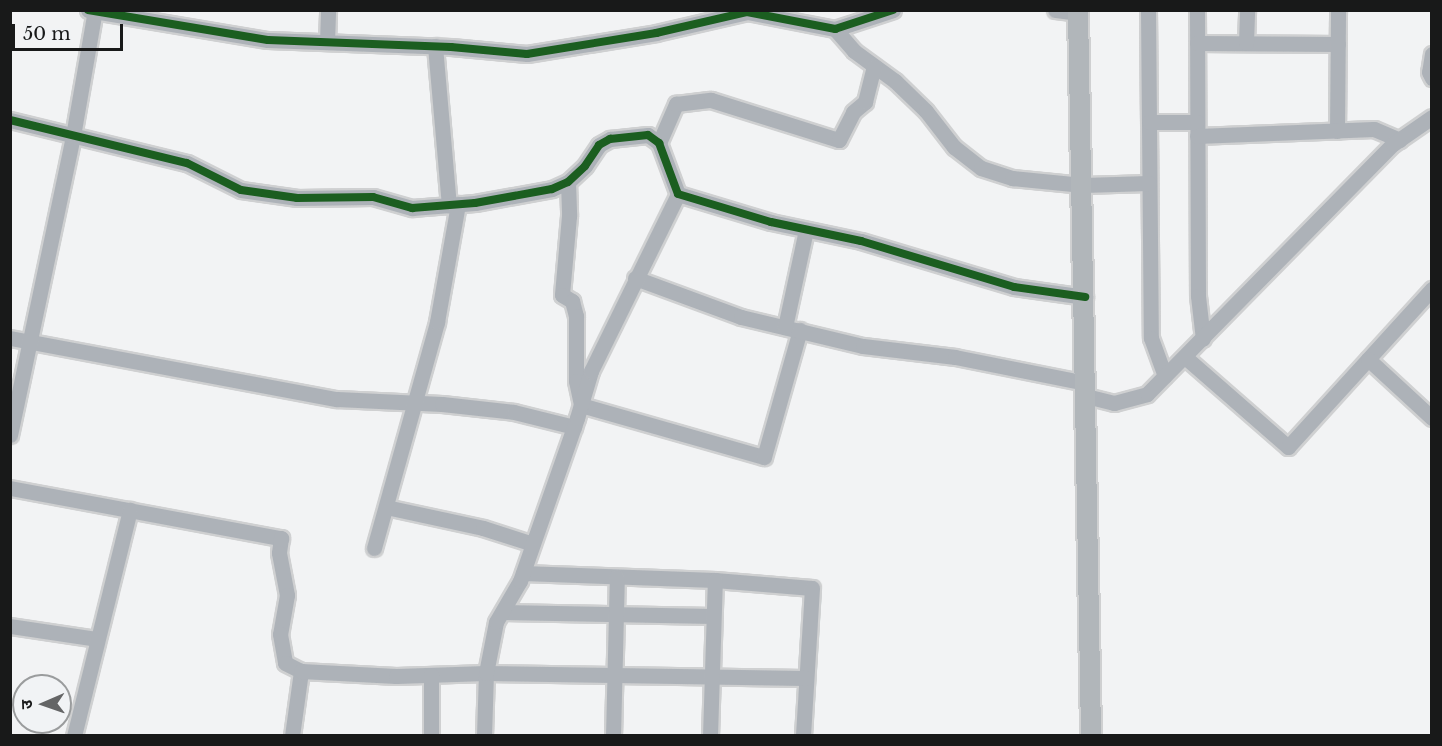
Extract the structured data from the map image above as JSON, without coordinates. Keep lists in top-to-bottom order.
{
  "scale_bar": "50 m",
  "north": "left"
}
